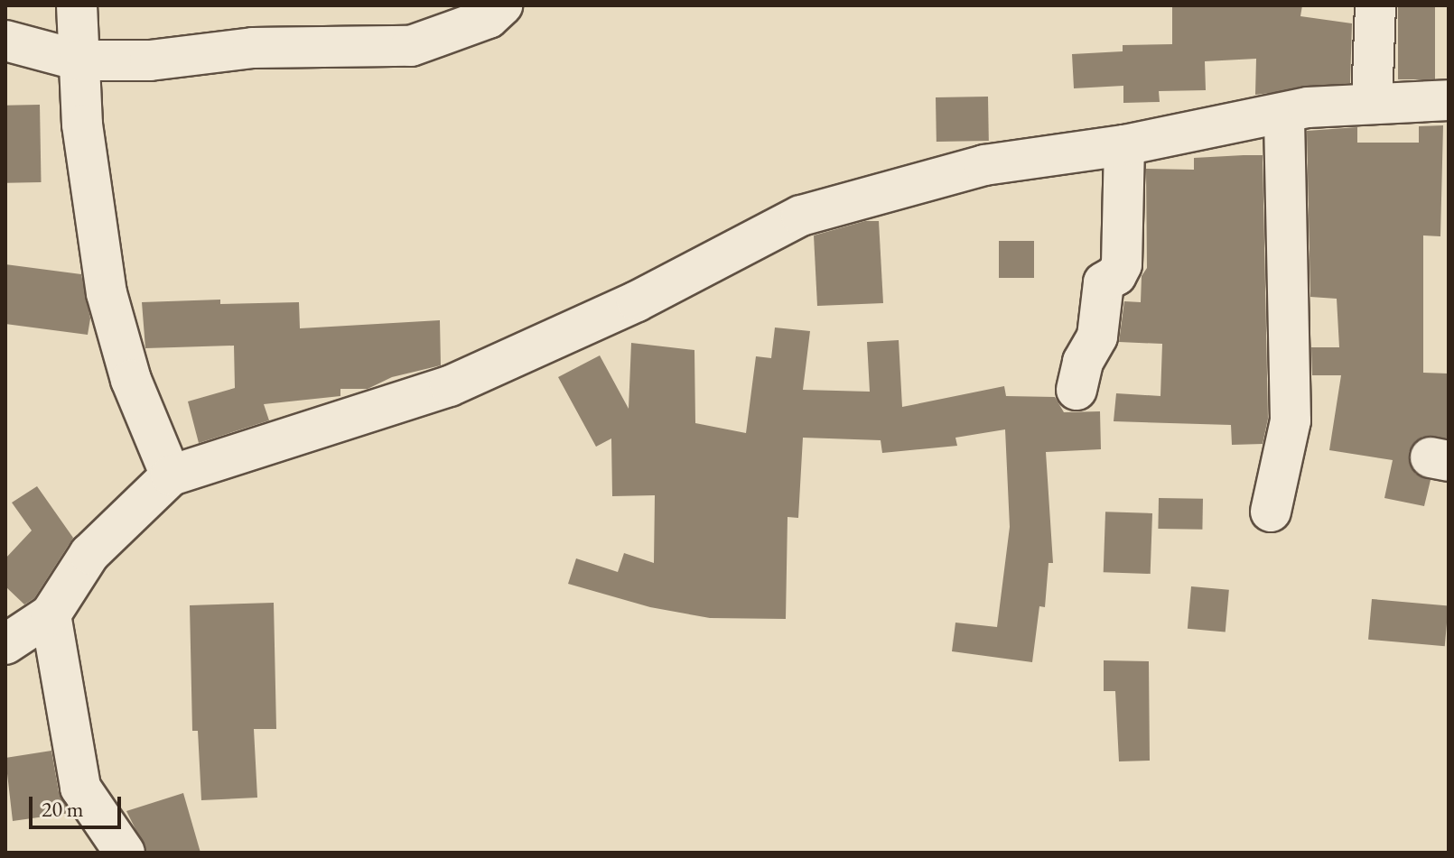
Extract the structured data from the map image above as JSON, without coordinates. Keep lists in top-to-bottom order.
{
  "scale_bar": "20 m"
}
